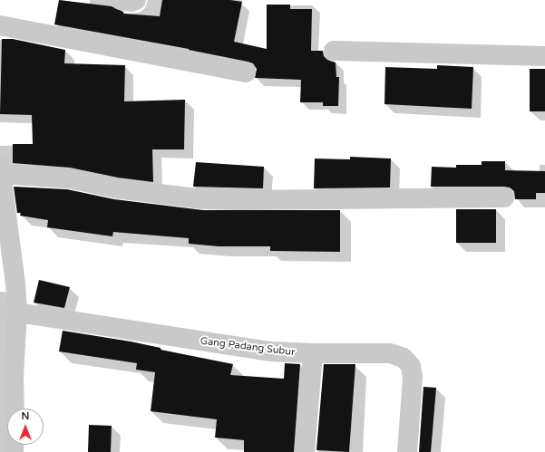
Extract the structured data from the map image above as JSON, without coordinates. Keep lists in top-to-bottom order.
{
  "streets": {
    "street": ["Gang Padang Subur"]
  },
  "north": "top"
}
